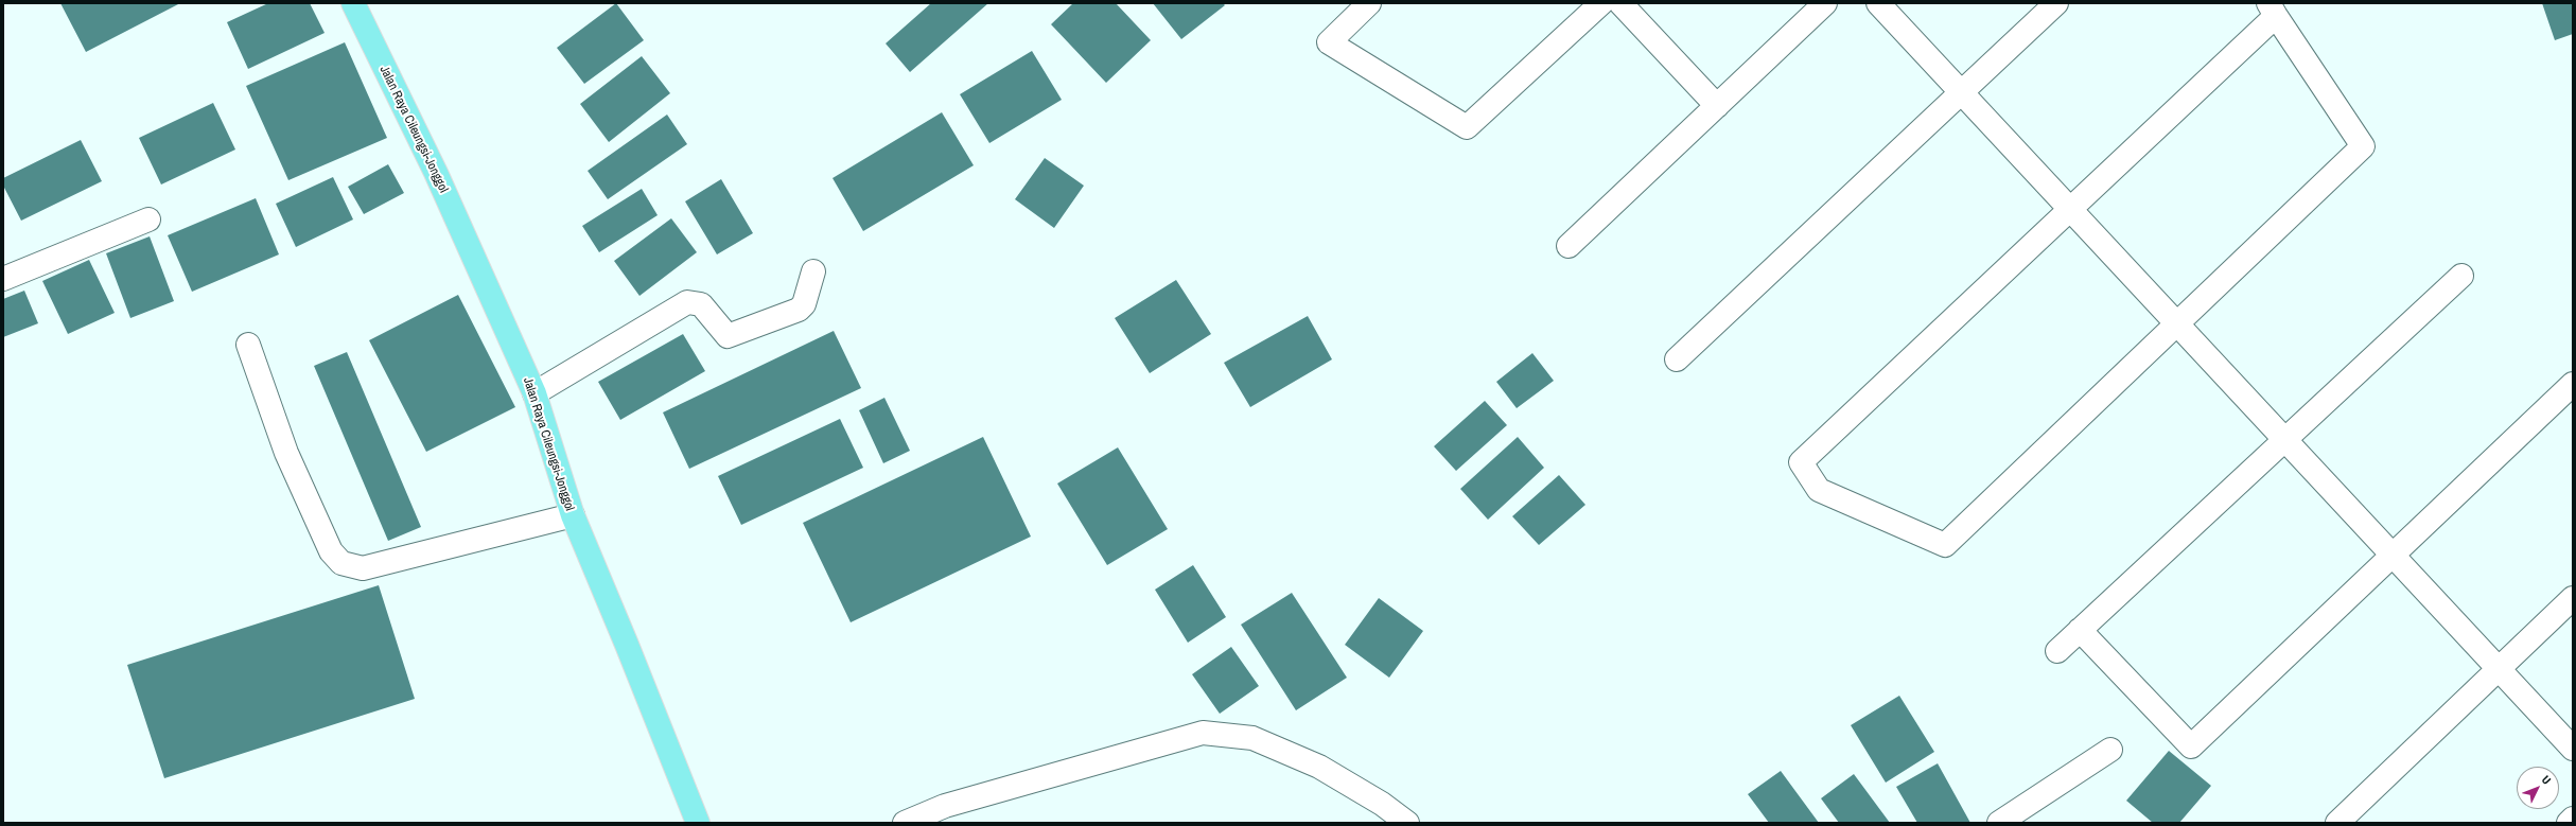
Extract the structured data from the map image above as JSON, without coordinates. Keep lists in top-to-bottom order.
{
  "streets": {
    "main road": ["Jalan Raya Cileungsi-Jonggol"]
  },
  "north": "top right"
}
